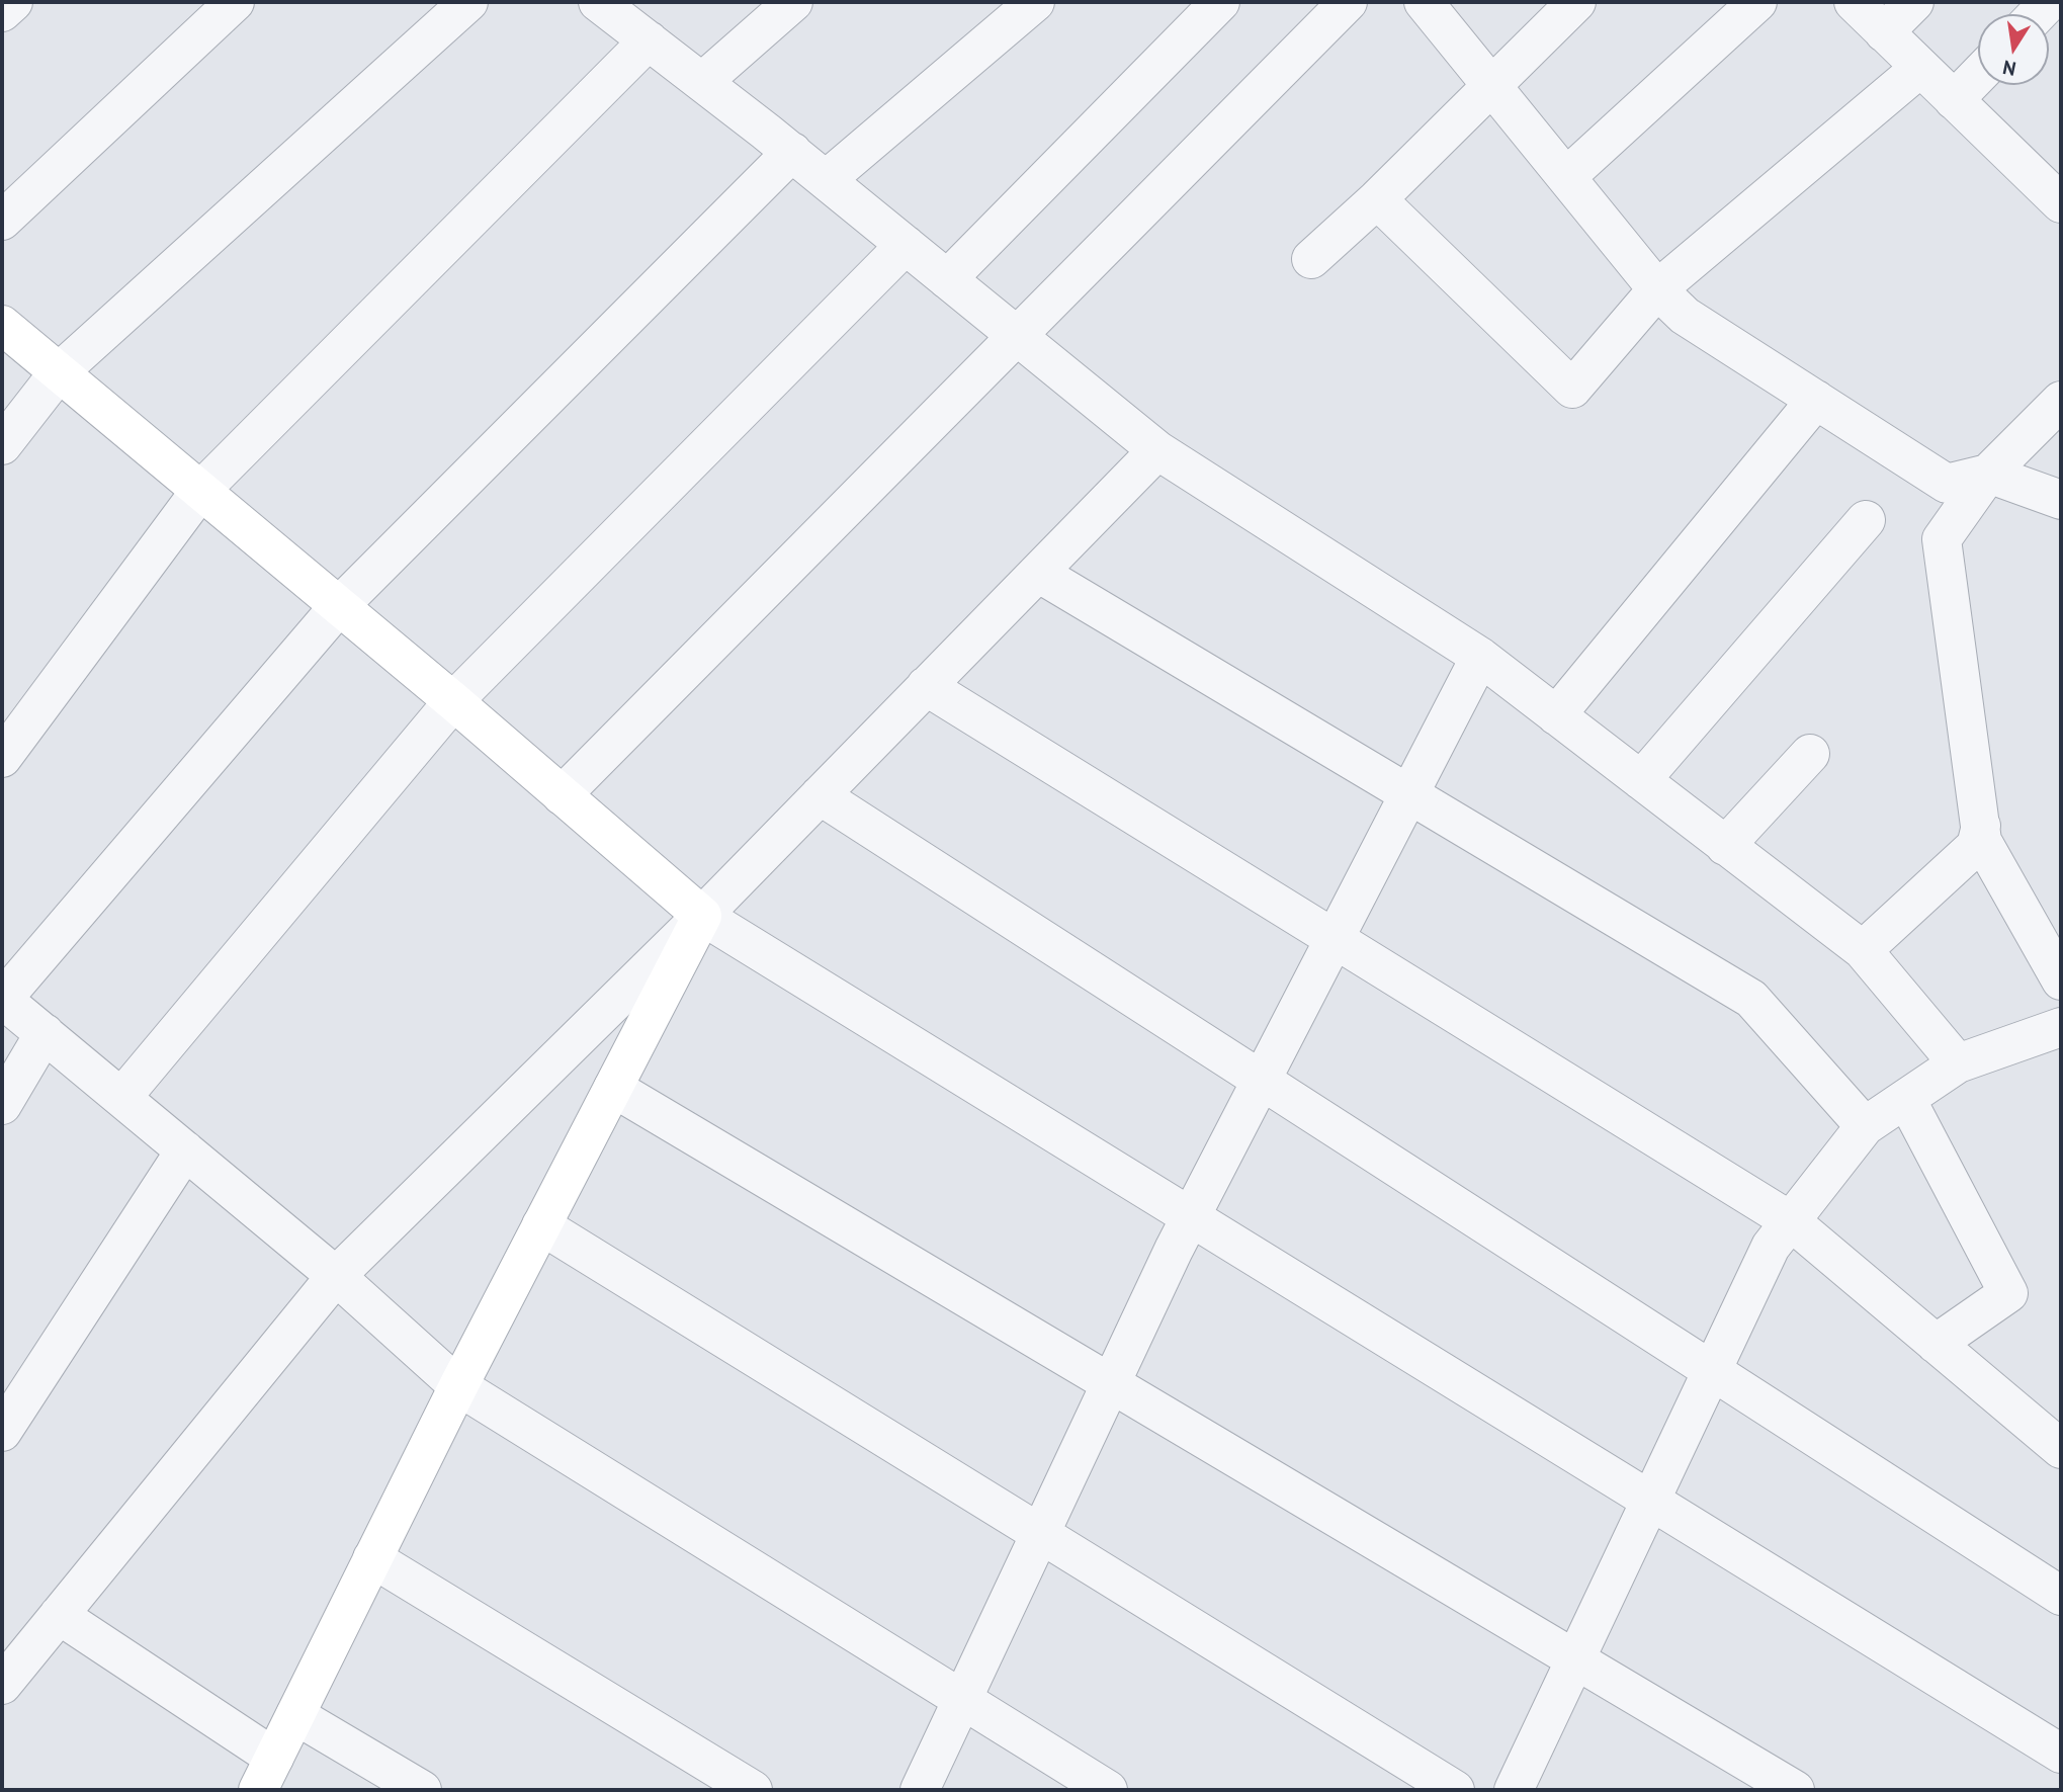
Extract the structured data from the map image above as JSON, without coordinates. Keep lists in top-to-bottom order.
{
  "north": "bottom"
}
